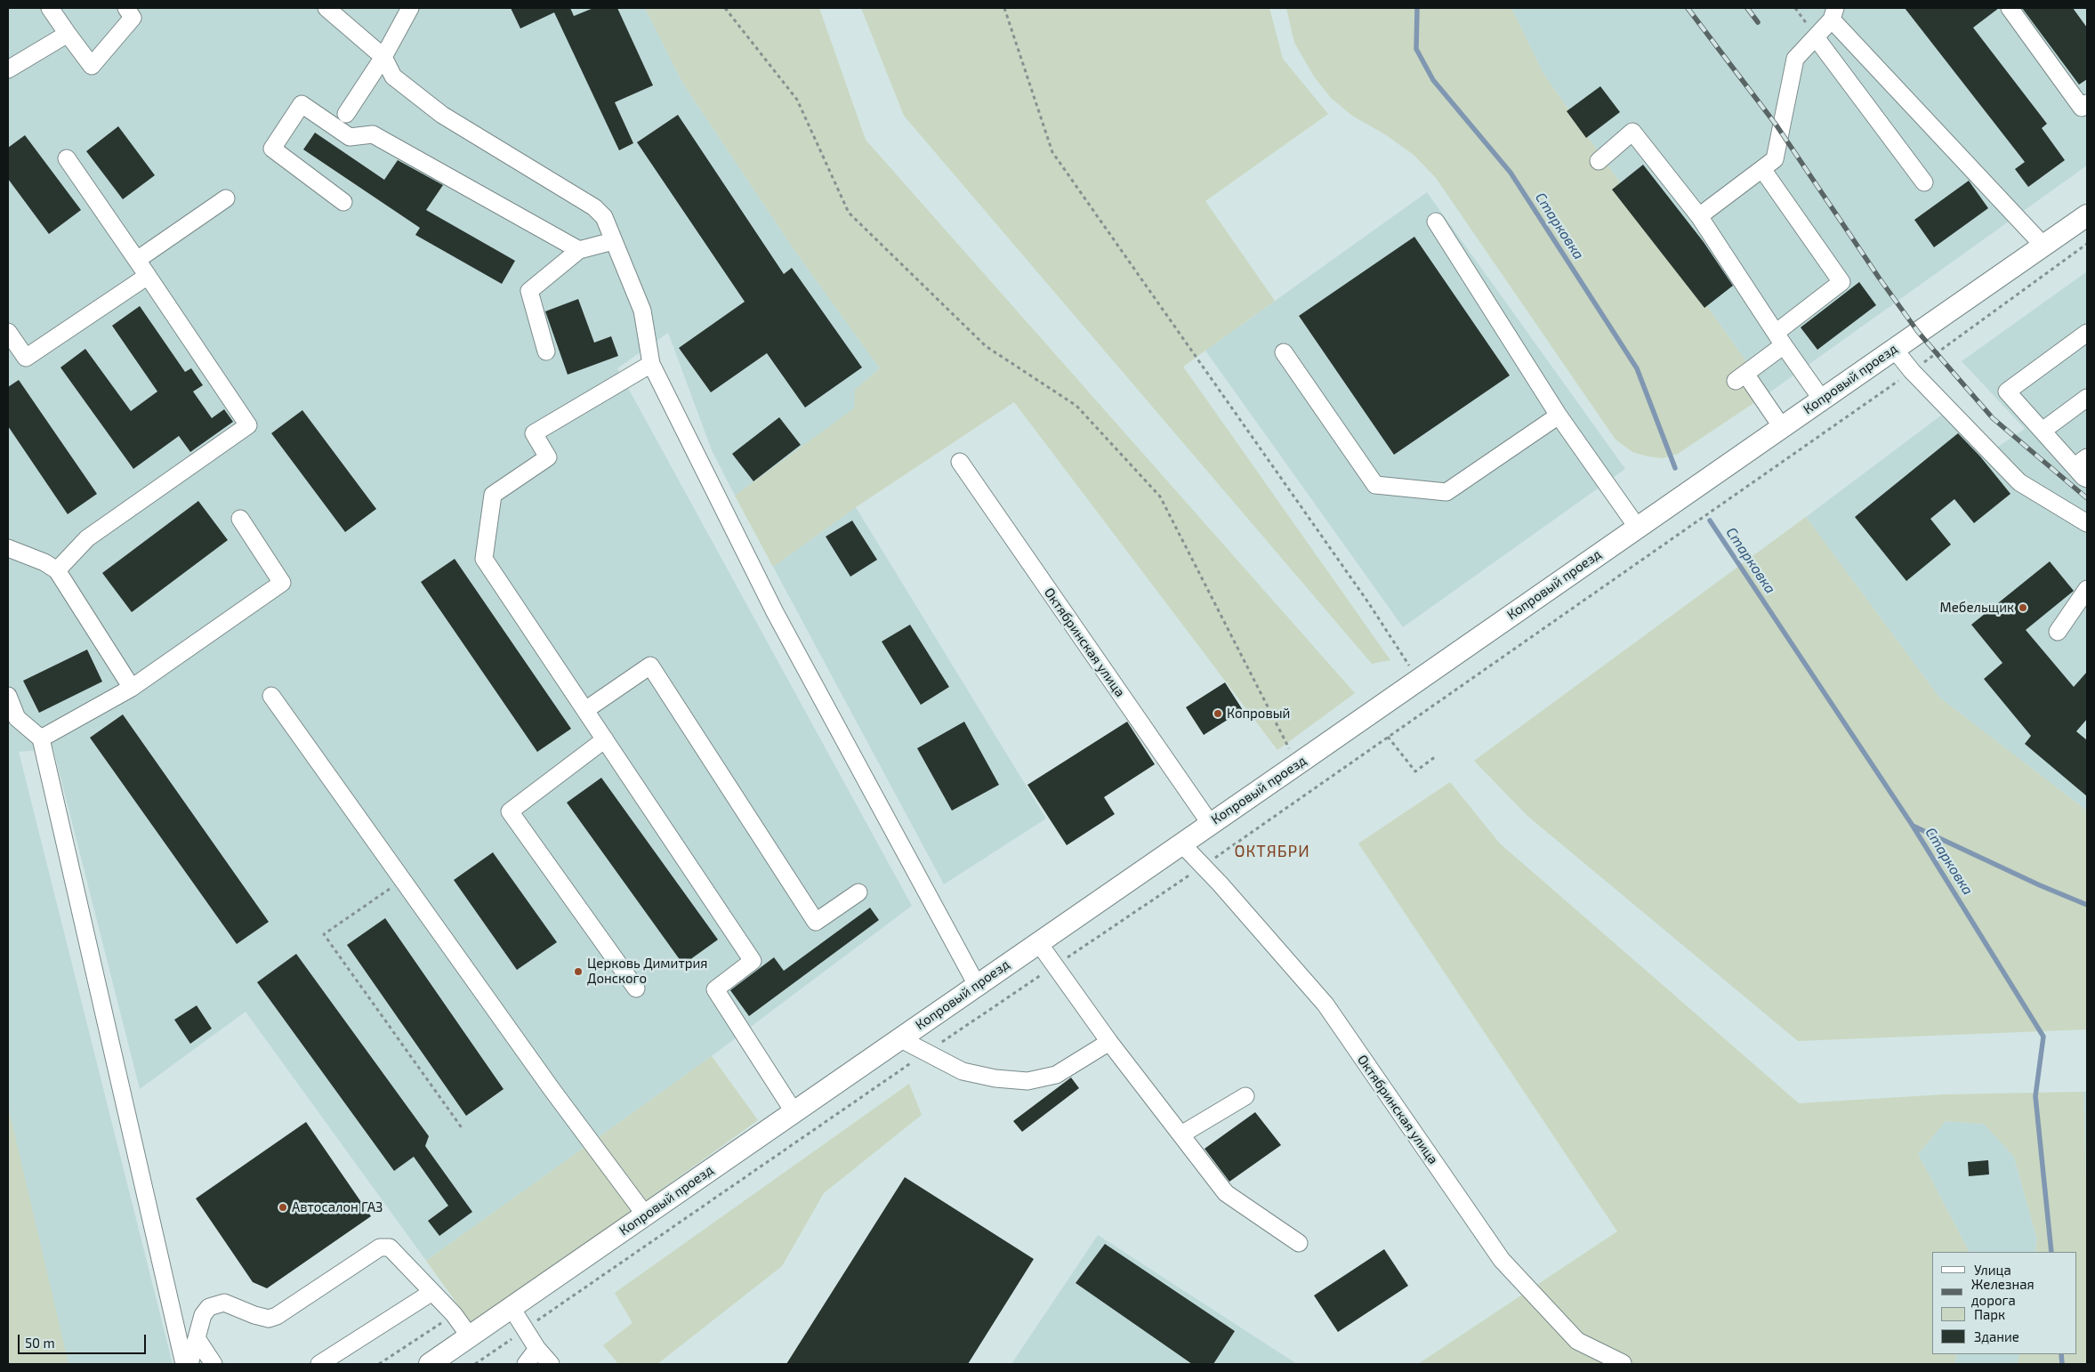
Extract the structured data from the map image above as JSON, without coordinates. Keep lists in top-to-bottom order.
{
  "streets": {
    "main road": ["Копровый проезд"],
    "street": ["Октябринская улица"]
  },
  "crossings": [
    ["Копровый проезд", "Октябринская улица"]
  ],
  "districts": ["ОКТЯБРИ"],
  "water": ["Старковка"],
  "places": [
    "Мебельщик",
    "Копровый",
    "Церковь Димитрия Донского",
    "Автосалон ГАЗ"
  ],
  "legend": [
    "Улица",
    "Железная дорога",
    "Парк",
    "Здание"
  ],
  "scale_bar": "50 m"
}
